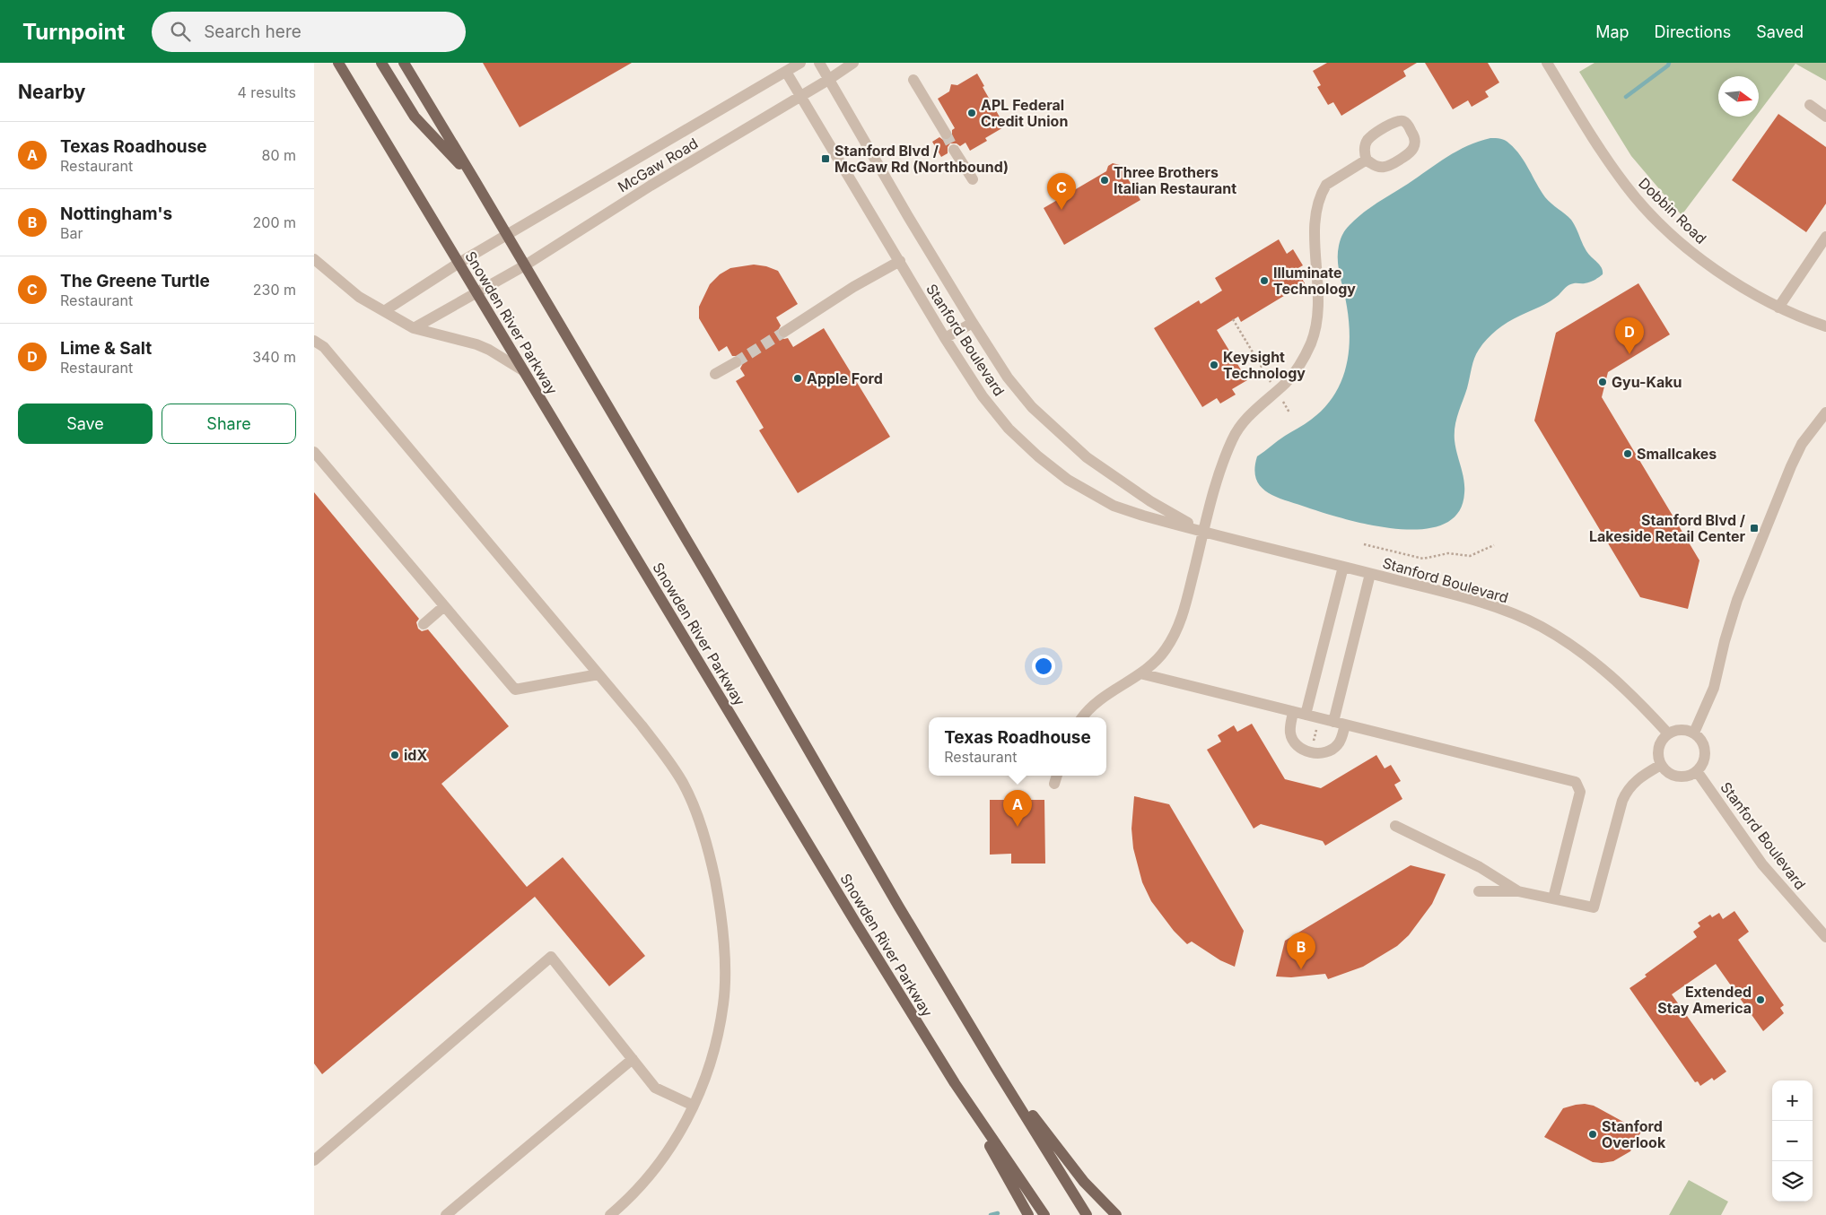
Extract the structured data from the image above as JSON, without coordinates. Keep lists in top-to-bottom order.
{
  "streets": {
    "main road": ["Snowden River Parkway"],
    "street": ["McGaw Road", "Dobbin Road", "Stanford Boulevard"]
  },
  "crossings": [
    ["McGaw Road", "Snowden River Parkway"],
    ["McGaw Road", "Stanford Boulevard"]
  ],
  "places": {
    "other": [
      "APL Federal Credit Union",
      "Three Brothers Italian Restaurant",
      "Illuminate Technology",
      "Keysight Technology",
      "Apple Ford",
      "Gyu-Kaku",
      "Smallcakes",
      "idX",
      "Extended Stay America",
      "Stanford Overlook"
    ],
    "transit": ["Stanford Blvd / McGaw Rd (Northbound)", "Stanford Blvd / Lakeside Retail Center"]
  },
  "north": "right",
  "page": {
    "header": "Turnpoint",
    "search": "Search here",
    "nav": ["Map", "Directions", "Saved"],
    "heading": ["Nearby", "4 results"],
    "list": [
      {
        "mark": "A",
        "name": "Texas Roadhouse",
        "note": "Restaurant",
        "value": "80 m"
      },
      {
        "mark": "B",
        "name": "Nottingham's",
        "note": "Bar",
        "value": "200 m"
      },
      {
        "mark": "C",
        "name": "The Greene Turtle",
        "note": "Restaurant",
        "value": "230 m"
      },
      {
        "mark": "D",
        "name": "Lime & Salt",
        "note": "Restaurant",
        "value": "340 m"
      }
    ],
    "pins": [
      "C",
      "D",
      "A",
      "B"
    ],
    "buttons": ["Save", "Share"],
    "popup": ["Texas Roadhouse", "Restaurant"],
    "map_buttons": ["+", "−"]
  }
}
